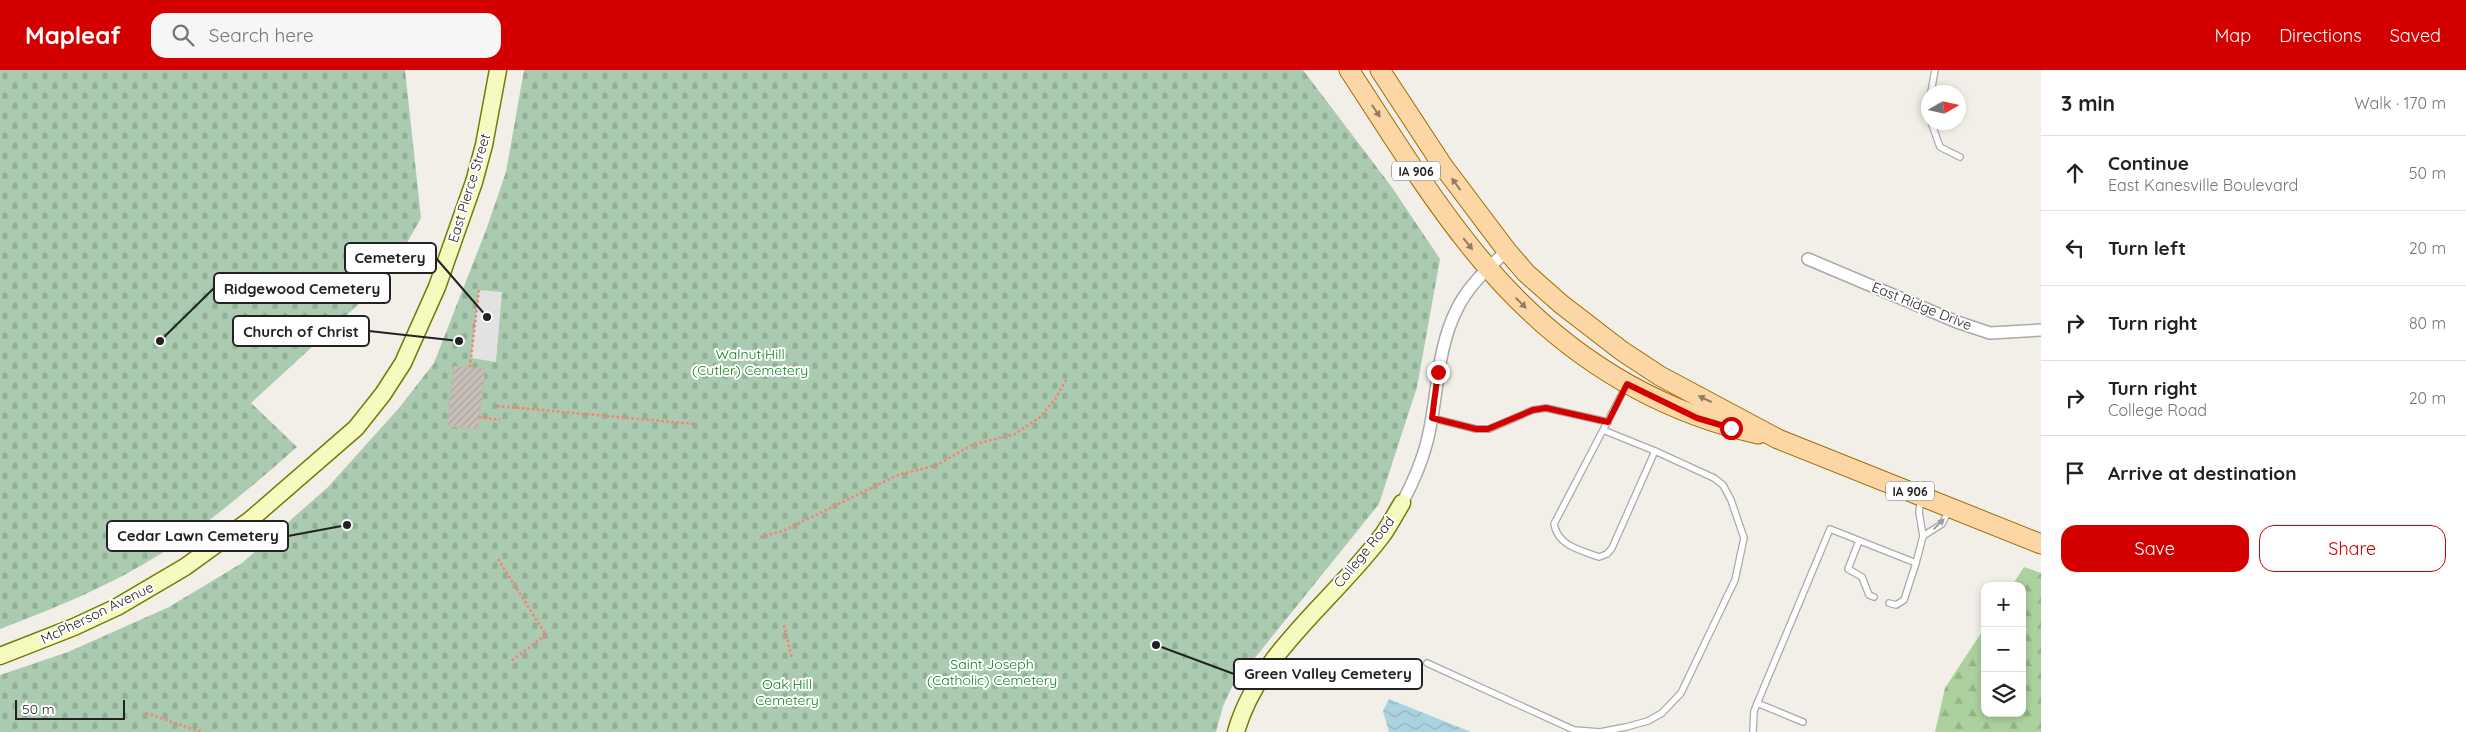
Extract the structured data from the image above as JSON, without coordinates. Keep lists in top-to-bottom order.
{
  "streets": {
    "main road": [
      "IA 906",
      "East Pierce Street",
      "College Road",
      "McPherson Avenue"
    ],
    "street": ["East Ridge Drive"]
  },
  "crossings": [
    ["IA 906", "College Road"],
    ["East Pierce Street", "McPherson Avenue"]
  ],
  "parks": ["Walnut Hill (Cutler) Cemetery", "Saint Joseph (Catholic) Cemetery", "Oak Hill Cemetery"],
  "places": [
    "Cemetery",
    "Ridgewood Cemetery",
    "Church of Christ",
    "Cedar Lawn Cemetery",
    "Green Valley Cemetery"
  ],
  "scale_bar": "50 m",
  "north": "right",
  "page": {
    "header": "Mapleaf",
    "search": "Search here",
    "nav": ["Map", "Directions", "Saved"],
    "heading": ["3 min", "Walk · 170 m"],
    "list": [
      ["Continue", "East Kanesville Boulevard", "50 m"],
      ["Turn left", "20 m"],
      ["Turn right", "80 m"],
      ["Turn right", "College Road", "20 m"],
      "Arrive at destination"
    ],
    "buttons": ["Save", "Share"],
    "map_buttons": ["+", "−"],
    "scale": "50 m"
  }
}
